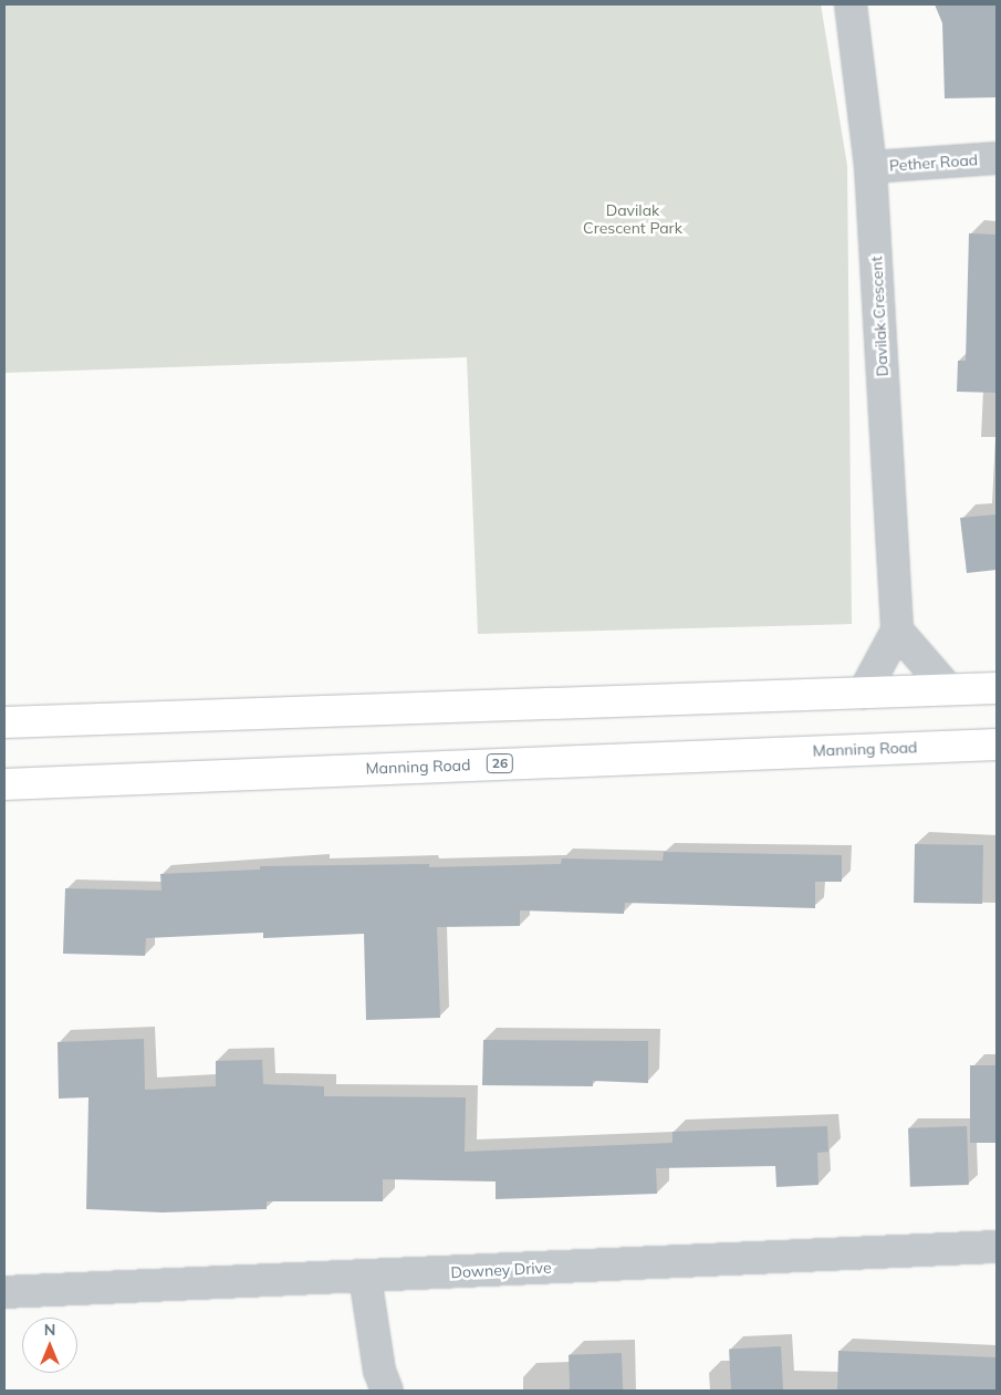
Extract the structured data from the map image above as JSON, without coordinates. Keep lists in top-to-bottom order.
{
  "streets": {
    "main road": ["Manning Road", "26"],
    "street": ["Pether Road", "Davilak Crescent", "Downey Drive"]
  },
  "crossings": [
    ["Pether Road", "Davilak Crescent"]
  ],
  "parks": ["Davilak Crescent Park"],
  "north": "top"
}
